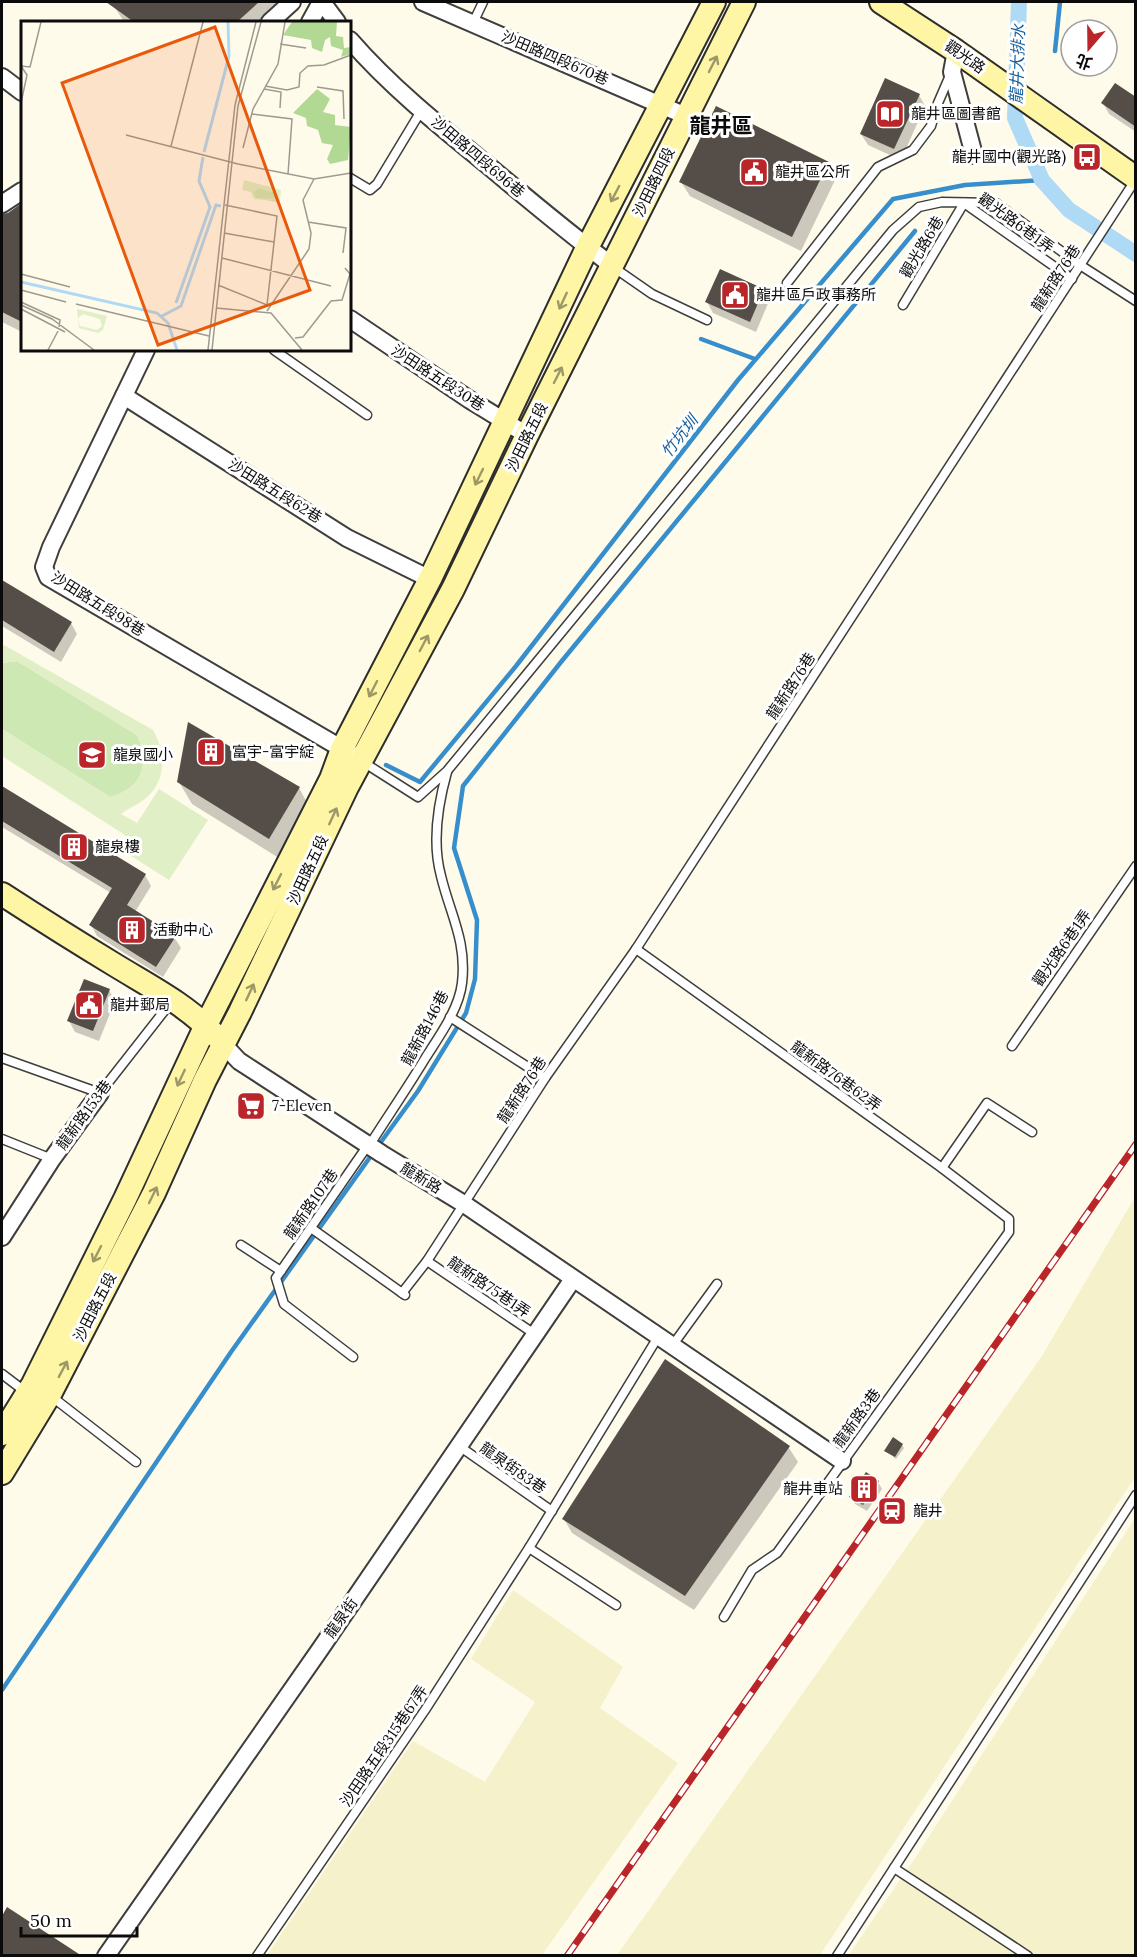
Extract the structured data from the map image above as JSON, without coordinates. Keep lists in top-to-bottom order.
{
  "streets": {
    "street": [
      "觀光路",
      "沙田路四段670巷",
      "沙田路四段696巷",
      "沙田路四段",
      "沙田路五段30巷",
      "沙田路五段",
      "沙田路五段62巷",
      "沙田路五段98巷",
      "龍新路153巷",
      "龍新路",
      "龍泉街"
    ],
    "lane": [
      "觀光路6巷1弄",
      "觀光路6巷",
      "龍新路76巷",
      "龍新路146巷",
      "龍新路76巷62弄",
      "龍新路107巷",
      "龍新路75巷1弄",
      "龍新路3巷",
      "龍泉街83巷",
      "沙田路五段315巷67弄"
    ]
  },
  "crossings": [
    ["觀光路", "龍新路76巷"],
    ["沙田路四段670巷", "沙田路四段"],
    ["沙田路四段696巷", "沙田路四段"],
    ["沙田路四段696巷", "沙田路五段"],
    ["沙田路四段", "沙田路五段"],
    ["觀光路6巷1弄", "觀光路6巷"],
    ["觀光路6巷1弄", "龍新路76巷"],
    ["龍新路76巷", "龍新路76巷62弄"],
    ["龍新路76巷", "龍新路"],
    ["龍新路76巷", "龍新路107巷"],
    ["龍新路76巷", "龍新路75巷1弄"],
    ["沙田路五段30巷", "沙田路五段"],
    ["沙田路五段", "沙田路五段62巷"],
    ["沙田路五段", "沙田路五段98巷"],
    ["沙田路五段", "龍新路"],
    ["沙田路五段62巷", "沙田路五段98巷"],
    ["龍新路146巷", "龍新路"],
    ["龍新路146巷", "龍新路107巷"],
    ["龍新路76巷62弄", "龍新路3巷"],
    ["龍新路153巷", "龍新路"],
    ["龍新路", "龍新路107巷"],
    ["龍新路", "龍新路3巷"],
    ["龍新路", "龍泉街"],
    ["龍新路", "沙田路五段315巷67弄"],
    ["龍新路75巷1弄", "龍泉街"],
    ["龍泉街83巷", "龍泉街"],
    ["龍泉街83巷", "沙田路五段315巷67弄"]
  ],
  "districts": ["龍井區"],
  "water": ["龍井大排水", "竹坑圳"],
  "places": {
    "library": ["龍井區圖書館"],
    "bus stop": ["龍井國中(觀光路)"],
    "public building": ["龍井區公所", "龍井區戶政事務所", "龍井郵局"],
    "building": [
      "富宇-富宇綻",
      "龍泉樓",
      "活動中心",
      "龍井車站"
    ],
    "school or university": ["龍泉國小"],
    "supermarket": ["7-Eleven"],
    "station": ["龍井"]
  },
  "scale_bar": "50 m",
  "north": "bottom"
}
